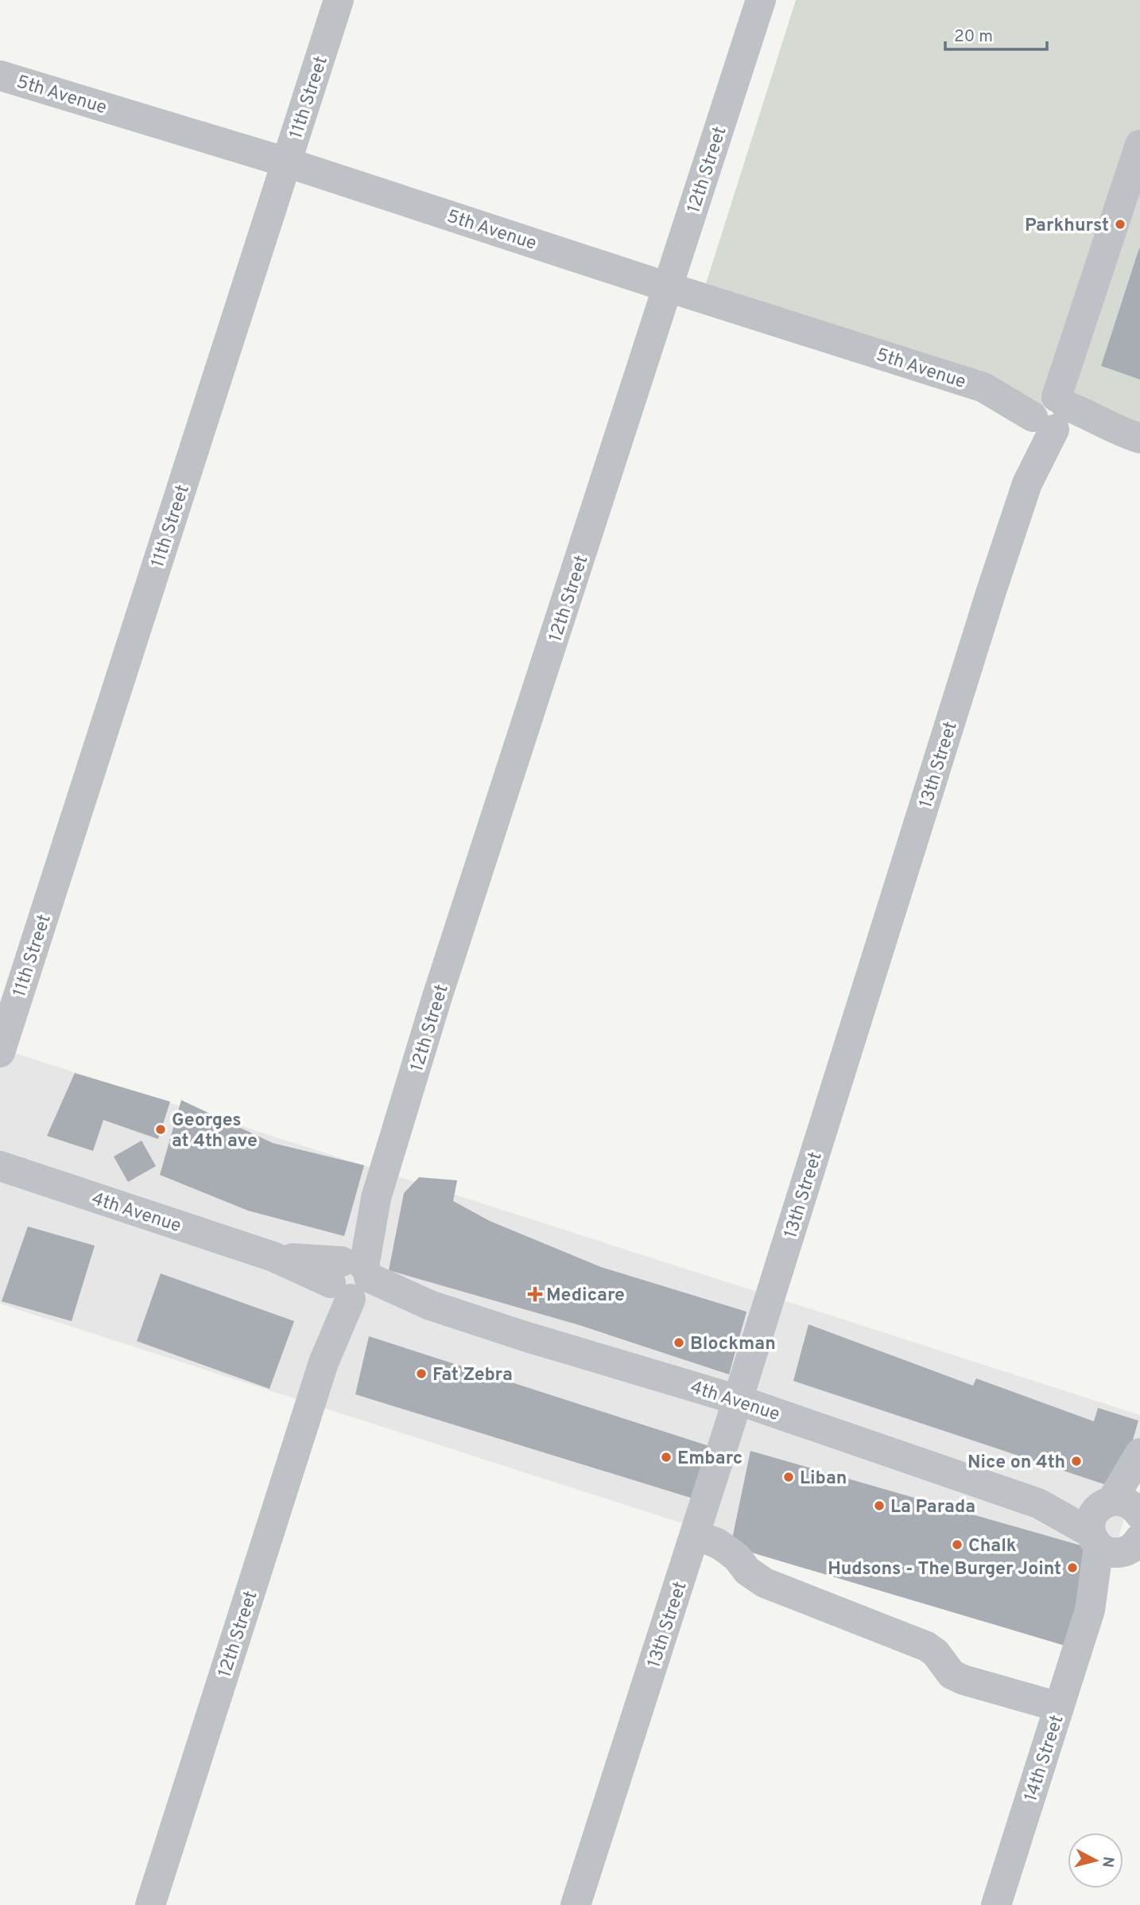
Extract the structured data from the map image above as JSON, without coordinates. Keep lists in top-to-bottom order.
{
  "streets": {
    "street": [
      "5th Avenue",
      "11th Street",
      "12th Street",
      "13th Street",
      "4th Avenue",
      "14th Street"
    ]
  },
  "crossings": [
    ["5th Avenue", "11th Street"],
    ["5th Avenue", "12th Street"],
    ["5th Avenue", "13th Street"],
    ["12th Street", "4th Avenue"],
    ["13th Street", "4th Avenue"],
    ["4th Avenue", "14th Street"]
  ],
  "places": {
    "other": [
      "Parkhurst",
      "Georges at 4th ave",
      "Blockman",
      "Fat Zebra",
      "Embarc",
      "Nice on 4th",
      "Liban",
      "La Parada",
      "Chalk",
      "Hudsons - The Burger Joint"
    ],
    "health": ["Medicare"]
  },
  "scale_bar": "20 m",
  "north": "right"
}
